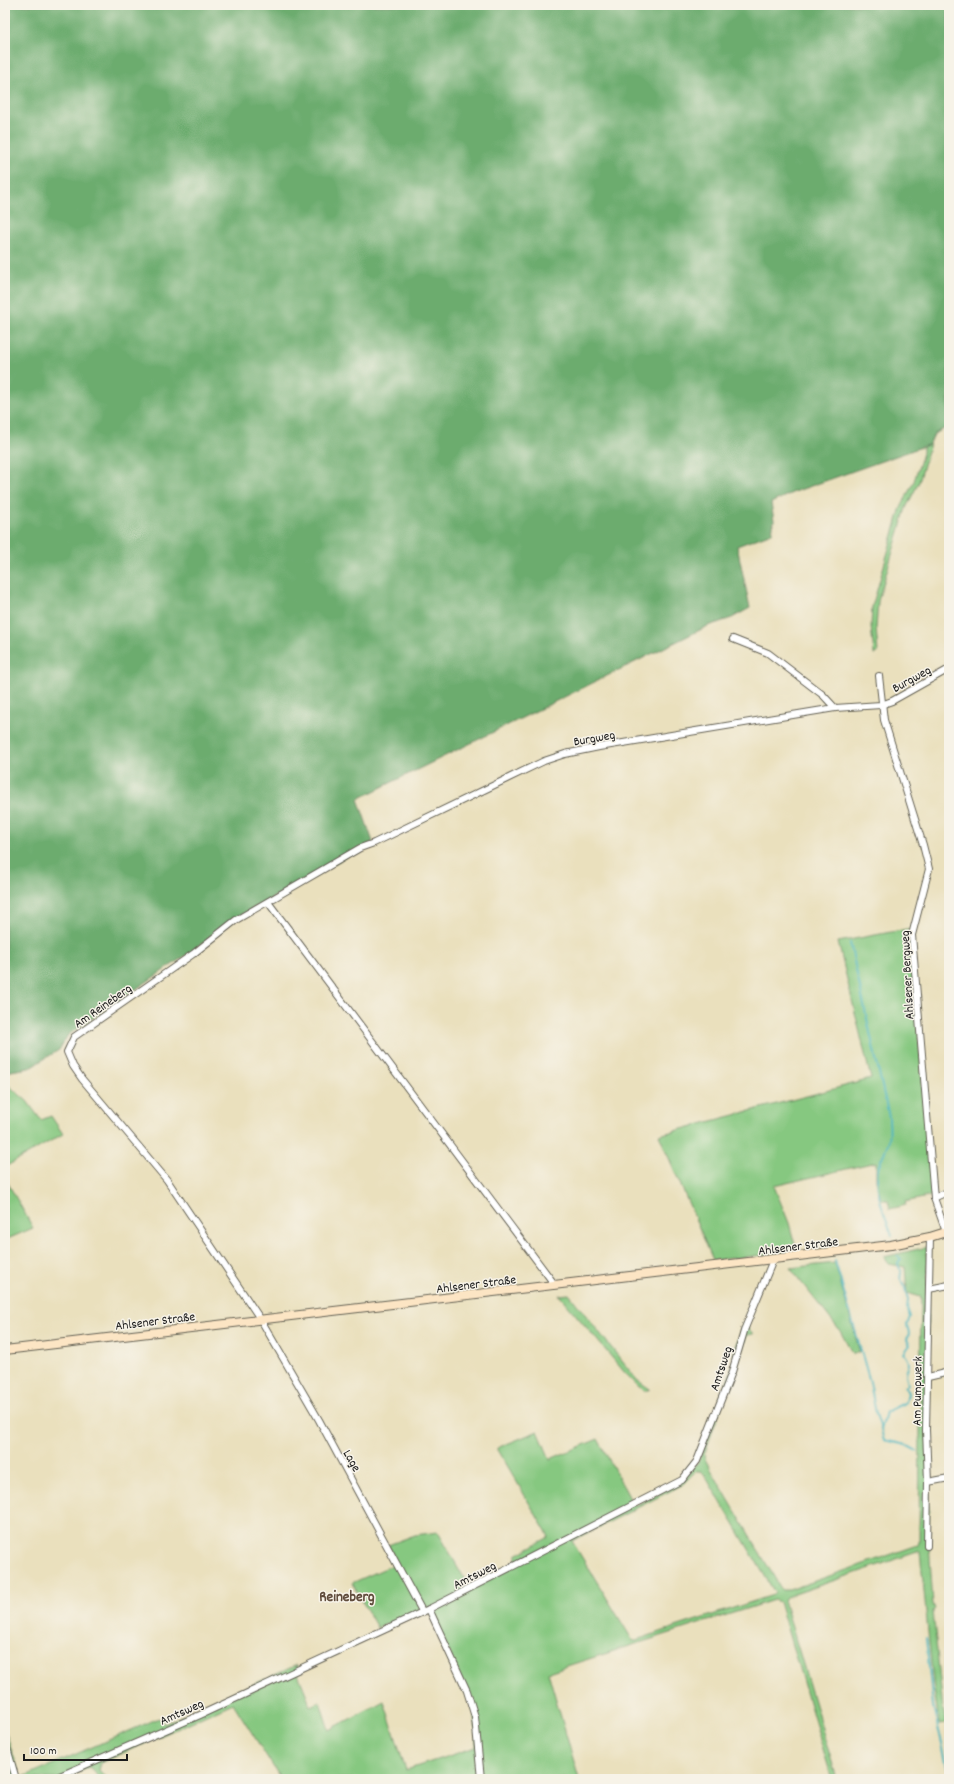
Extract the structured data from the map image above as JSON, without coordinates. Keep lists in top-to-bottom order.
{
  "streets": {
    "main road": ["Ahlsener Straße"],
    "street": [
      "Burgweg",
      "Ahlsener Bergweg",
      "Am Reineberg",
      "Amtsweg",
      "Am Pumpwerk",
      "Lage"
    ]
  },
  "crossings": [
    ["Burgweg", "Ahlsener Bergweg"],
    ["Burgweg", "Am Reineberg"],
    ["Ahlsener Bergweg", "Ahlsener Straße"],
    ["Am Reineberg", "Ahlsener Straße"],
    ["Am Reineberg", "Lage"],
    ["Ahlsener Straße", "Amtsweg"],
    ["Ahlsener Straße", "Am Pumpwerk"],
    ["Ahlsener Straße", "Lage"],
    ["Amtsweg", "Lage"]
  ],
  "districts": ["Reineberg"],
  "scale_bar": "100 m"
}
